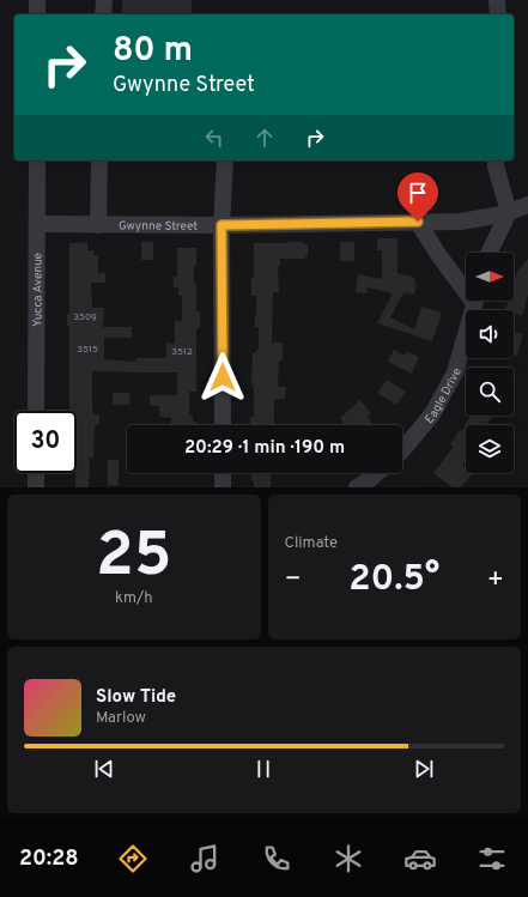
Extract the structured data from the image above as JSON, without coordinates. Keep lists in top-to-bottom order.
{
  "streets": {
    "street": ["Gwynne Street", "Yucca Avenue", "Eagle Drive"]
  },
  "crossings": [
    ["Gwynne Street", "Yucca Avenue"]
  ],
  "house_numbers": ["3509", "3515", "3512"],
  "north": "right",
  "page": {
    "turn": ["80 m", "Gwynne Street"],
    "limit": "30",
    "trip": "20:29 · 1 min · 190 m",
    "tile": [
      ["25", "km/h"],
      "Climate"
    ],
    "heat": ["−", "20.5°", "+"],
    "song": ["Slow Tide", "Marlow"],
    "tabs": "20:28"
  }
}
